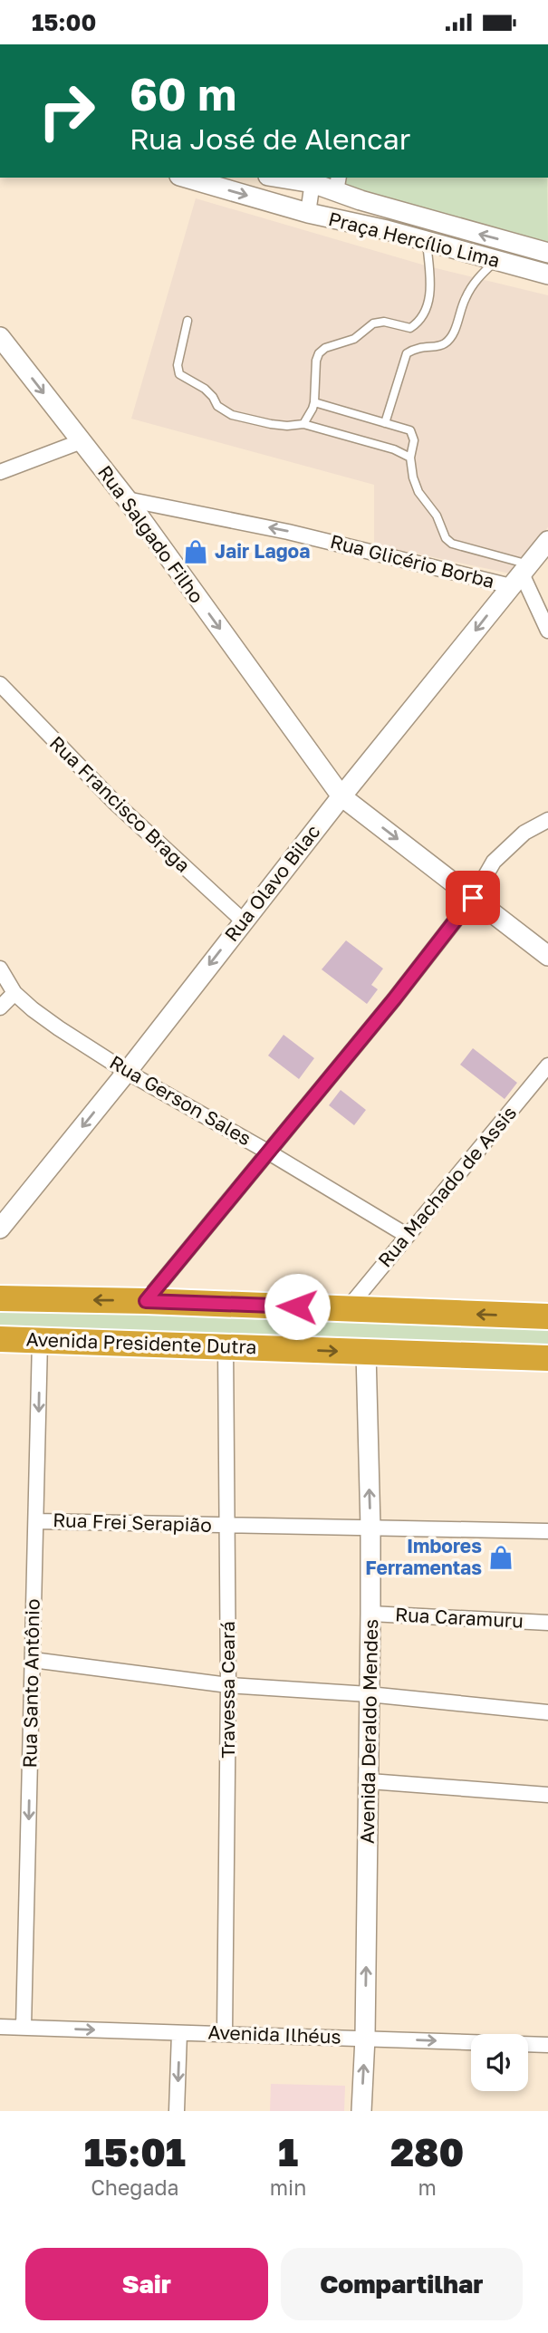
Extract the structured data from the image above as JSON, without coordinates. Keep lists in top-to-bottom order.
{
  "streets": {
    "highway": ["Avenida Presidente Dutra"],
    "street": [
      "Praça Hercílio Lima",
      "Rua Salgado Filho",
      "Rua Glicério Borba",
      "Rua Francisco Braga",
      "Rua Olavo Bilac",
      "Rua Gerson Sales",
      "Rua Machado de Assis",
      "Rua Frei Serapião",
      "Rua Caramuru",
      "Rua Santo Antônio",
      "Travessa Ceará",
      "Avenida Deraldo Mendes",
      "Avenida Ilhéus"
    ]
  },
  "crossings": [
    ["Rua Salgado Filho", "Rua Glicério Borba"],
    ["Rua Salgado Filho", "Rua Olavo Bilac"],
    ["Rua Glicério Borba", "Rua Olavo Bilac"],
    ["Rua Francisco Braga", "Rua Olavo Bilac"],
    ["Rua Olavo Bilac", "Rua Gerson Sales"],
    ["Rua Gerson Sales", "Rua Machado de Assis"],
    ["Avenida Presidente Dutra", "Rua Santo Antônio"],
    ["Avenida Presidente Dutra", "Travessa Ceará"],
    ["Avenida Presidente Dutra", "Avenida Deraldo Mendes"],
    ["Rua Frei Serapião", "Rua Santo Antônio"],
    ["Rua Frei Serapião", "Travessa Ceará"],
    ["Rua Frei Serapião", "Avenida Deraldo Mendes"],
    ["Rua Caramuru", "Avenida Deraldo Mendes"],
    ["Rua Santo Antônio", "Avenida Ilhéus"],
    ["Travessa Ceará", "Avenida Ilhéus"],
    ["Avenida Deraldo Mendes", "Avenida Ilhéus"]
  ],
  "one_way": [
    "Rua Salgado Filho",
    "Rua Glicério Borba",
    "Rua Santo Antônio",
    "Avenida Deraldo Mendes",
    "Avenida Ilhéus"
  ],
  "places": {
    "shop": ["Jair Lagoa", "Imbores Ferramentas"]
  },
  "page": {
    "status": "15:00",
    "turn": ["60 m", "Rua José de Alencar"],
    "eta": [
      "15:01",
      "Chegada",
      "1",
      "min",
      "280",
      "m"
    ],
    "buttons": ["Sair", "Compartilhar"]
  }
}
